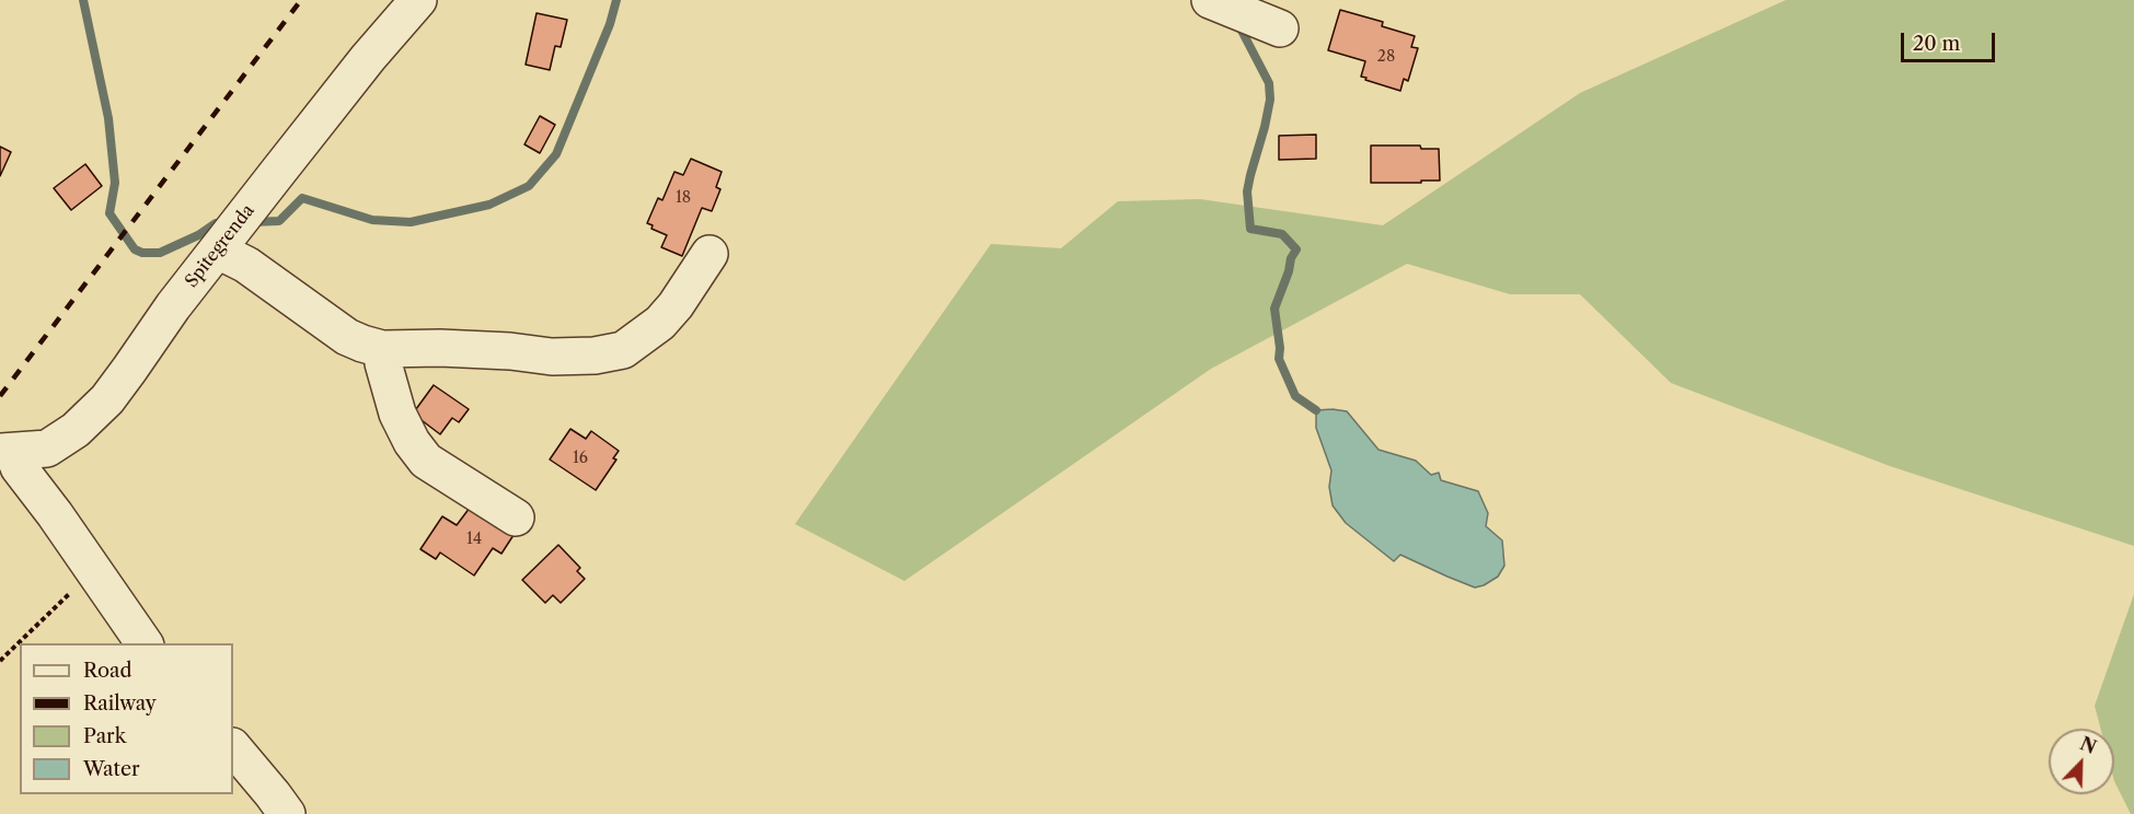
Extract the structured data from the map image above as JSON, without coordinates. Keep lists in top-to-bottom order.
{
  "streets": {
    "street": ["Spitegrenda"]
  },
  "house_numbers": [
    "28",
    "18",
    "16",
    "14"
  ],
  "legend": [
    "Road",
    "Railway",
    "Park",
    "Water"
  ],
  "scale_bar": "20 m",
  "north": "top right"
}
